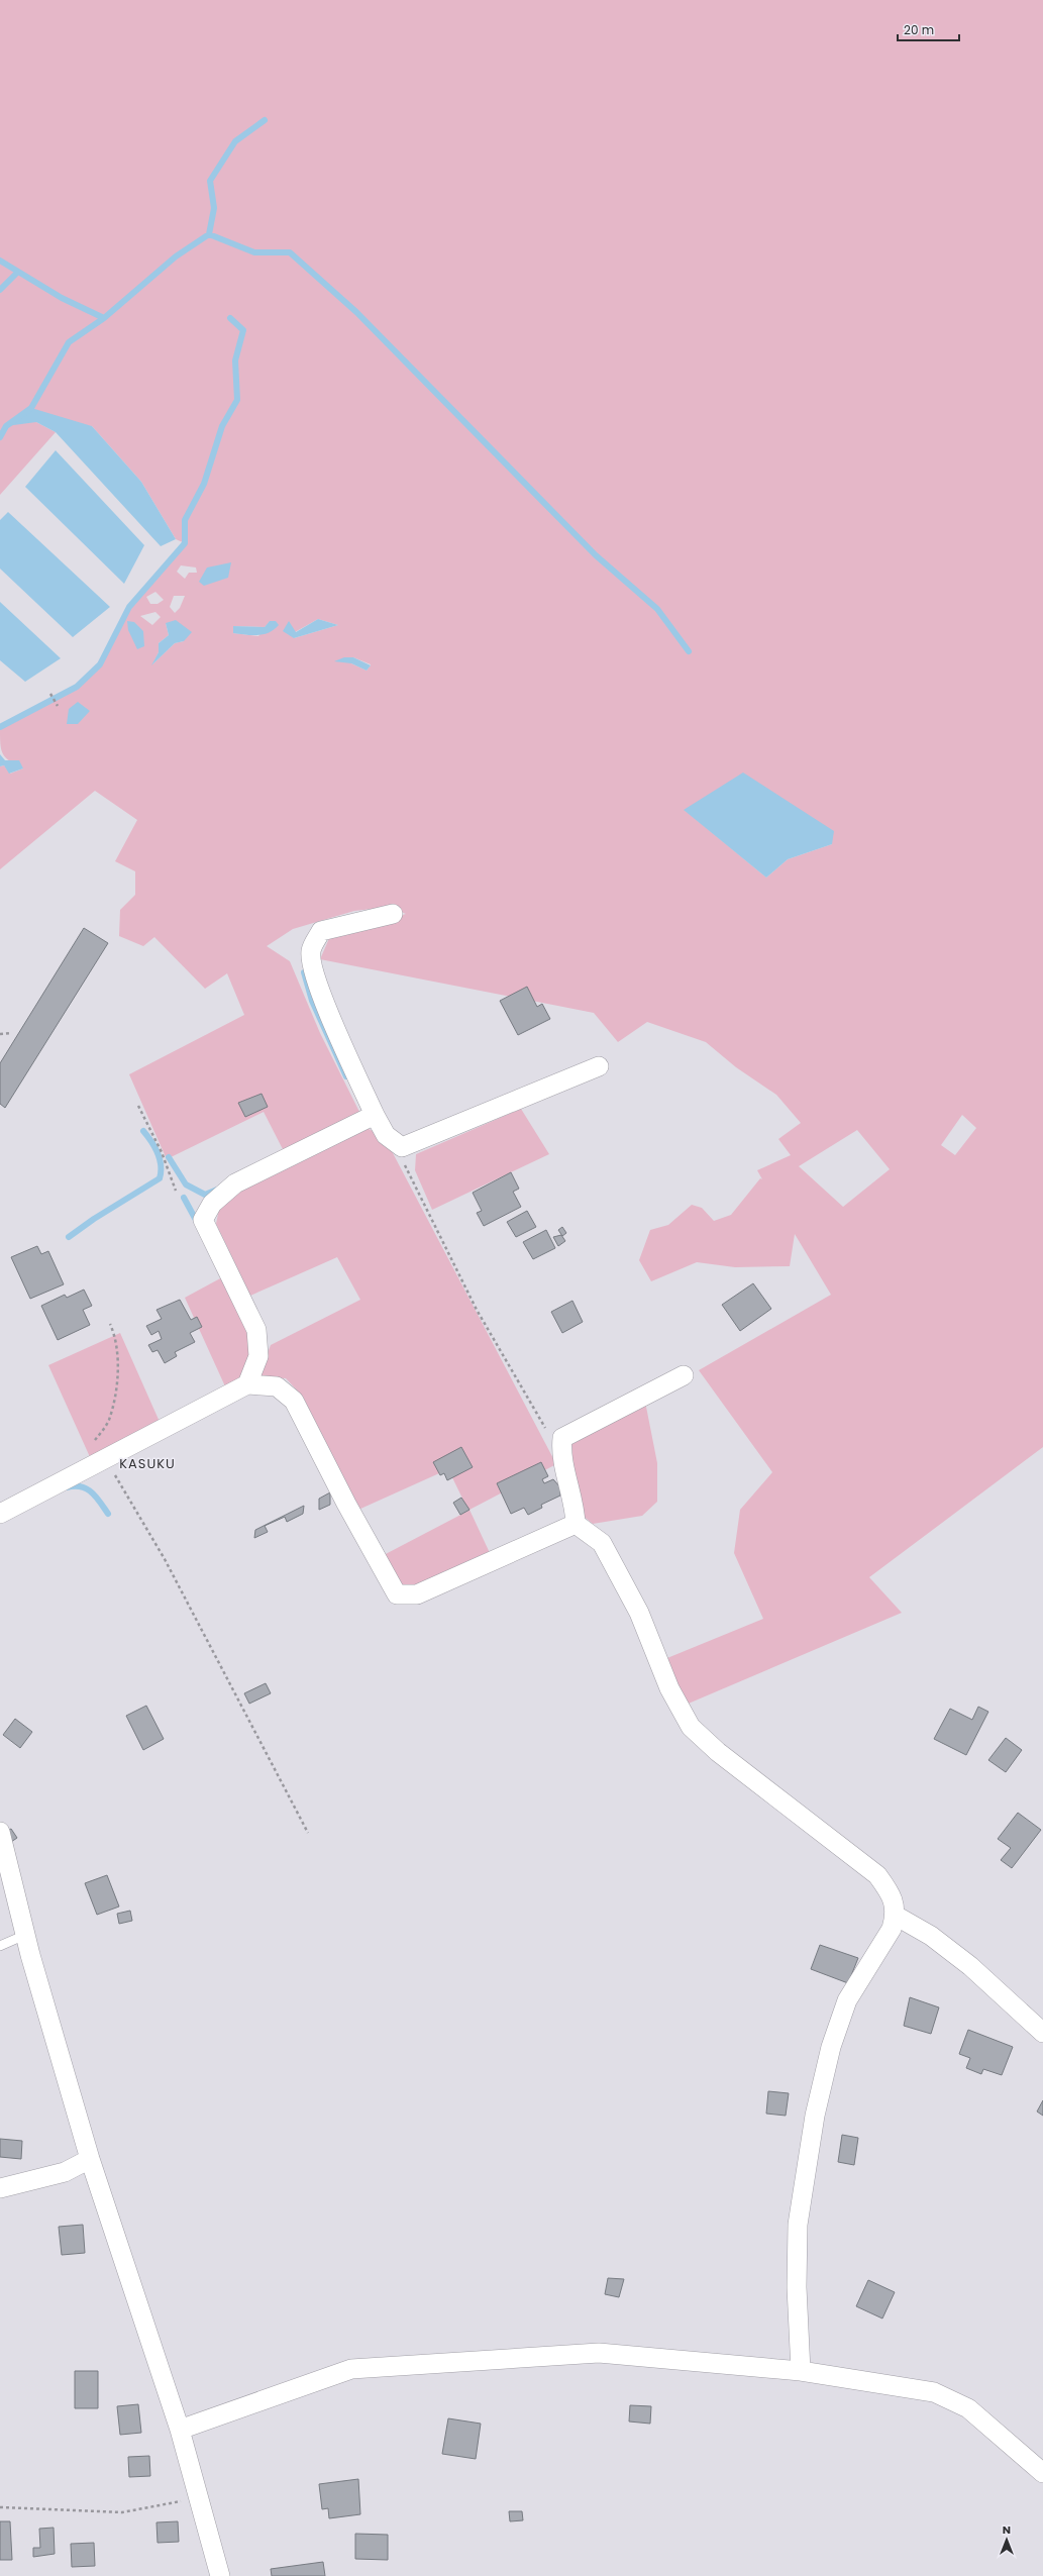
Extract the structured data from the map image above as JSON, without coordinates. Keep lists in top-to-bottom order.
{
  "districts": ["KASUKU"],
  "scale_bar": "20 m",
  "north": "top"
}
